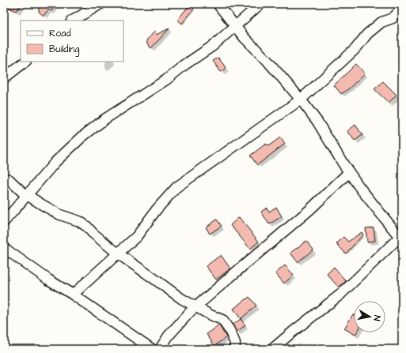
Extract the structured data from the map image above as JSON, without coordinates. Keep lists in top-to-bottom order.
{
  "legend": ["Road", "Building"],
  "north": "right"
}
